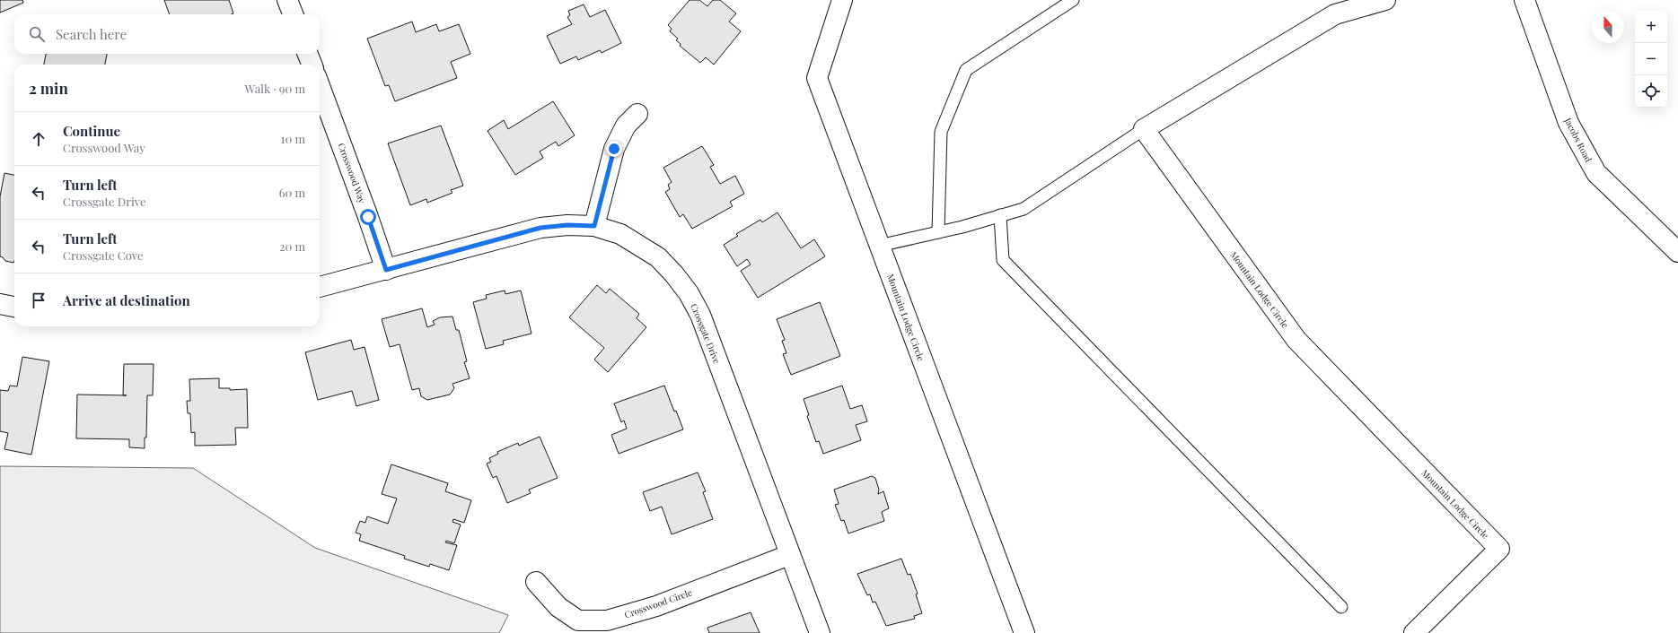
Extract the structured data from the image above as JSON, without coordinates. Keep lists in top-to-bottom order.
{
  "streets": {
    "street": [
      "Jacobs Road",
      "Crosswood Way",
      "Mountain Lodge Circle",
      "Crossgate Drive",
      "Crosswood Circle"
    ]
  },
  "crossings": [
    ["Crosswood Way", "Crossgate Drive"],
    ["Crossgate Drive", "Crosswood Circle"]
  ],
  "north": "top",
  "page": {
    "map_buttons": ["+", "−"],
    "search": "Search here",
    "heading": ["2 min", "Walk · 90 m"],
    "list": [
      ["Continue", "Crosswood Way", "10 m"],
      ["Turn left", "Crossgate Drive", "60 m"],
      ["Turn left", "Crossgate Cove", "20 m"],
      "Arrive at destination"
    ]
  }
}
